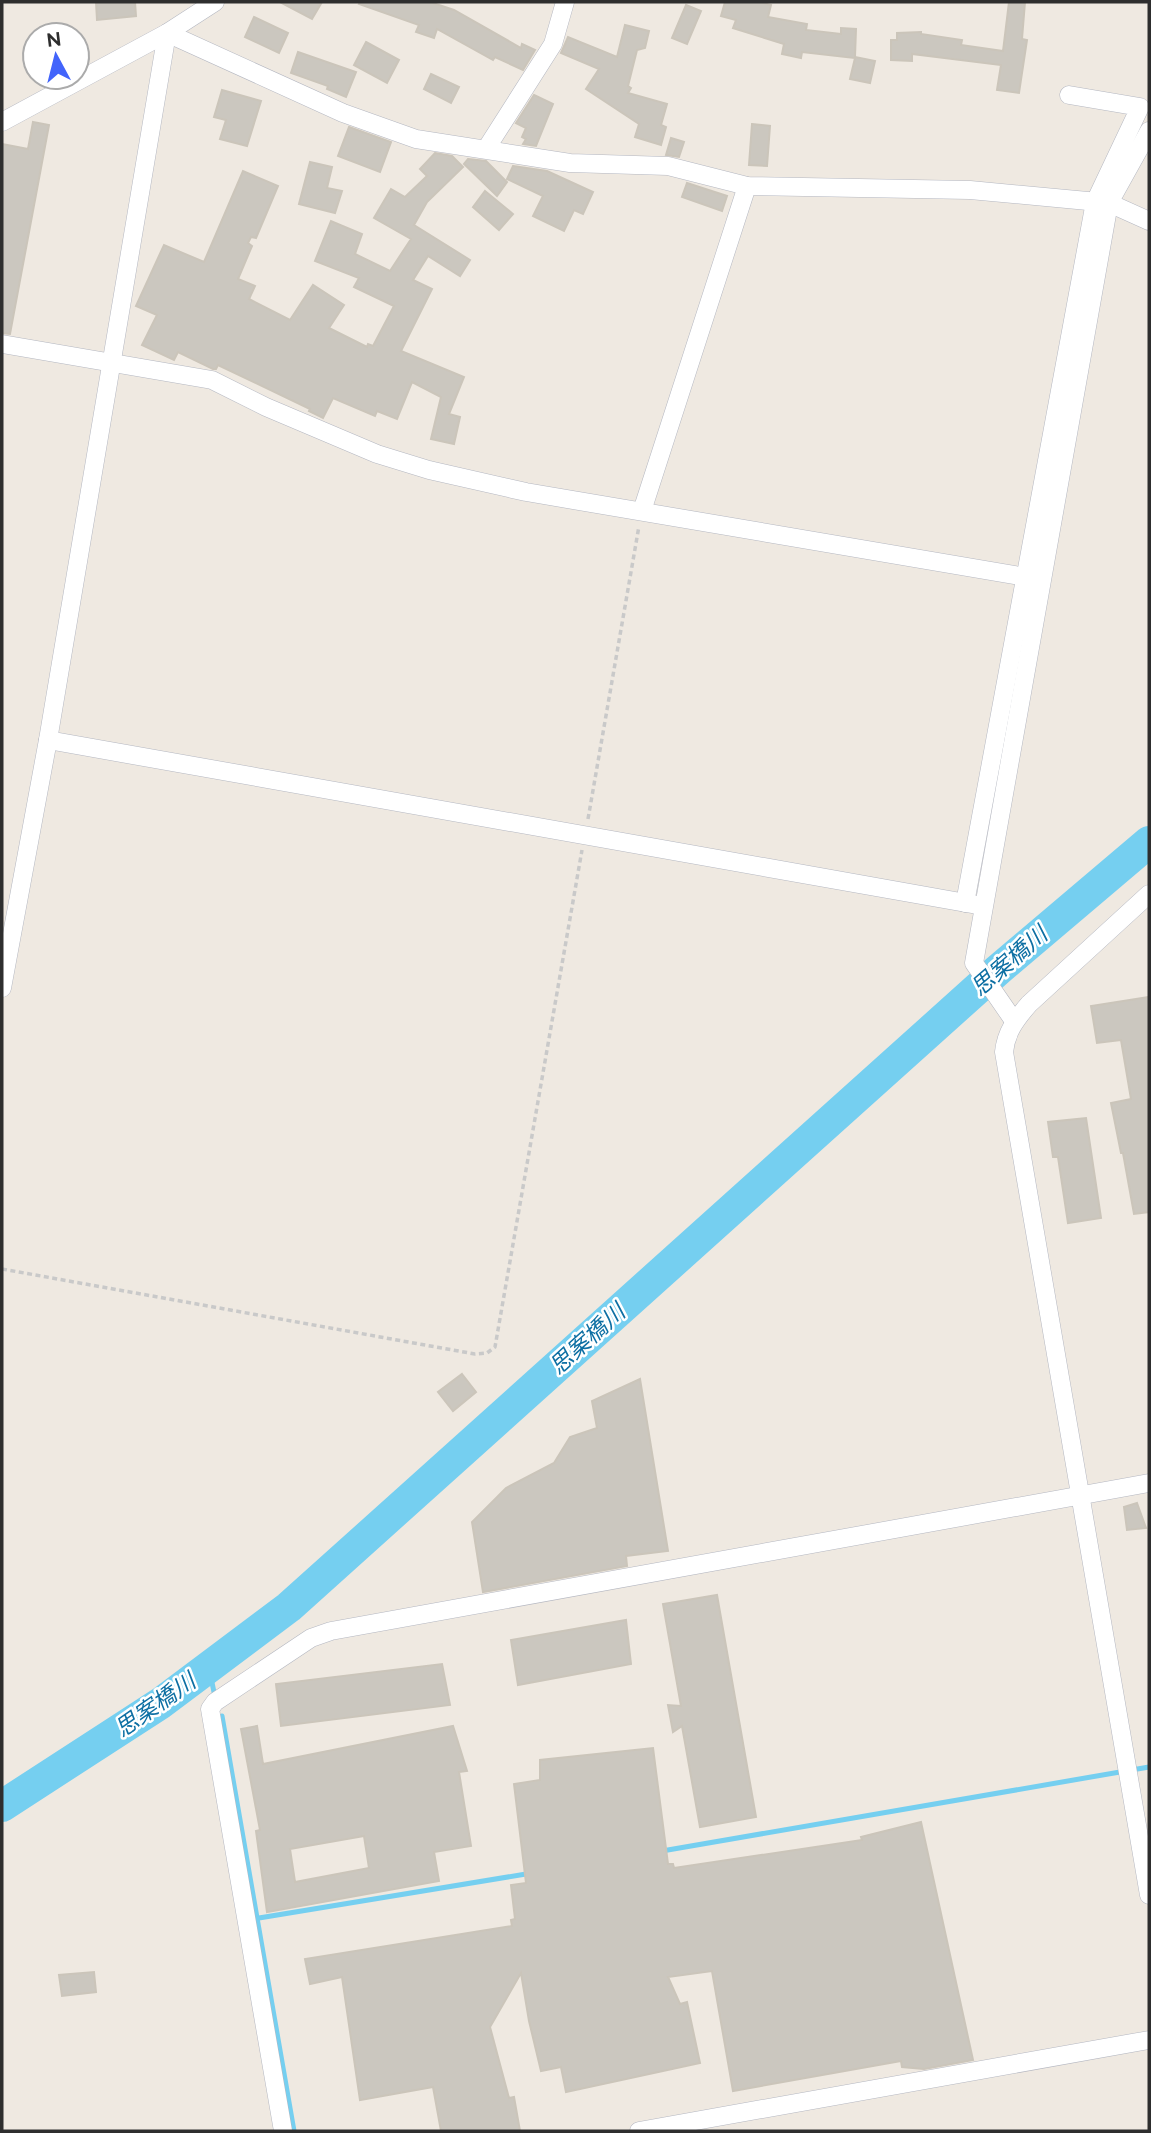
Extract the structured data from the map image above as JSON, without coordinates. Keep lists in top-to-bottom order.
{
  "water": ["思案橋川"],
  "north": "top"
}
